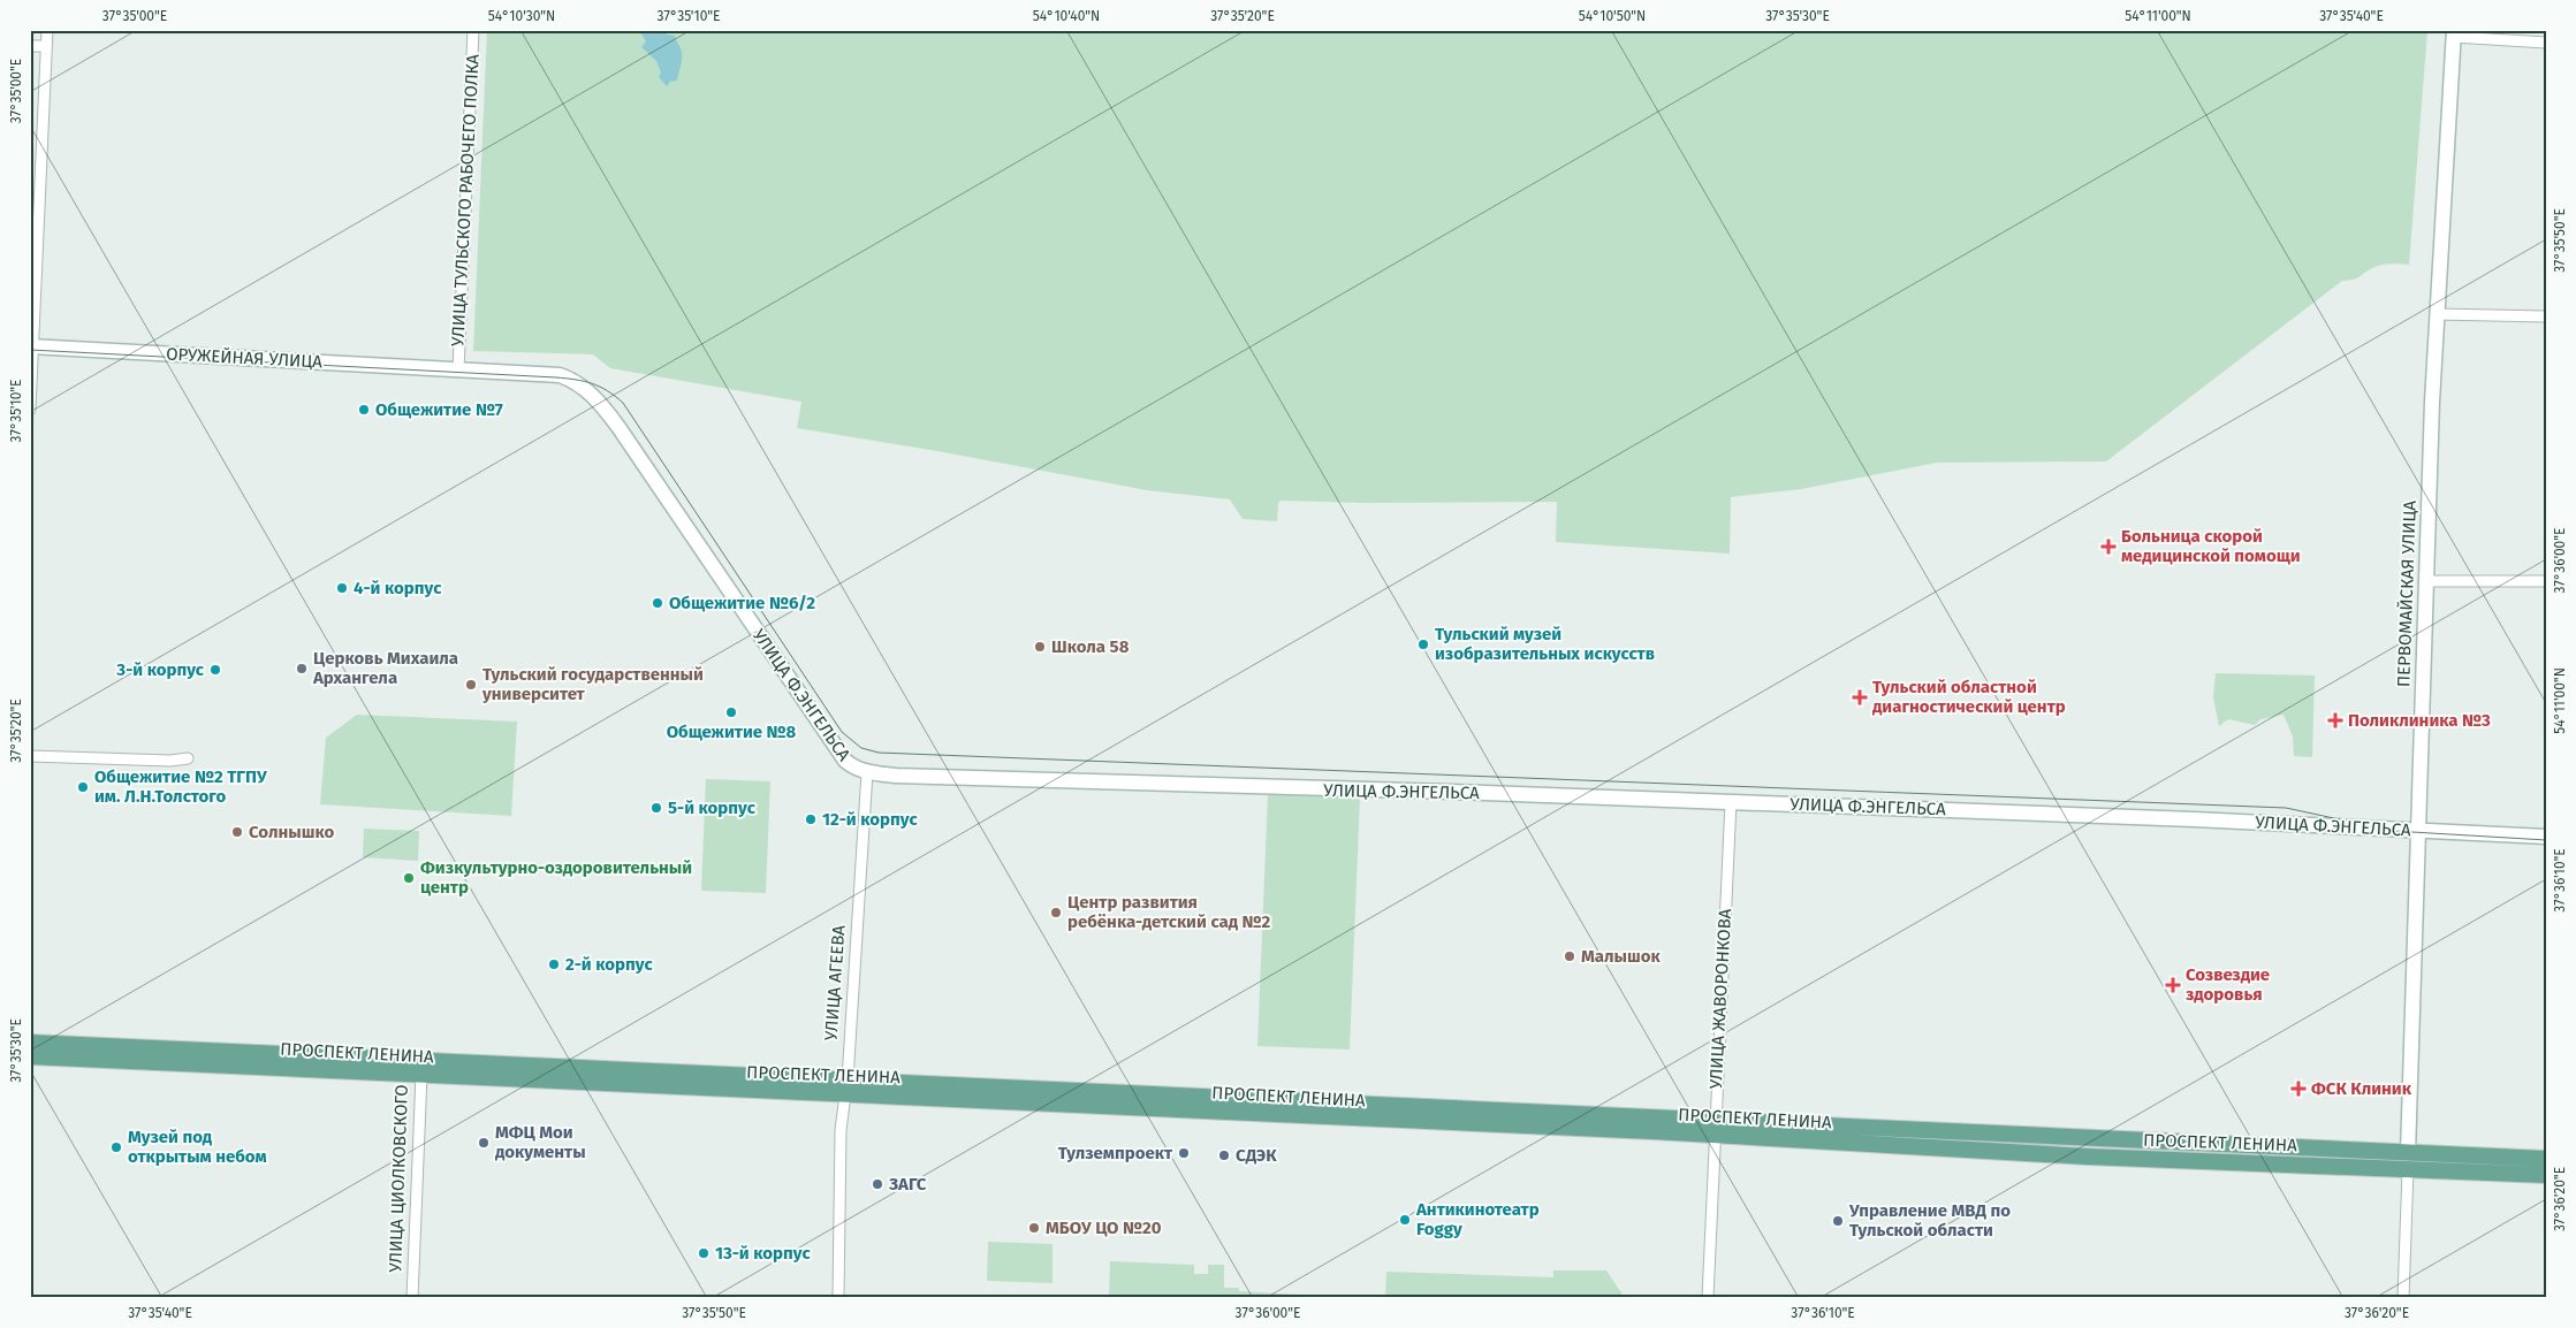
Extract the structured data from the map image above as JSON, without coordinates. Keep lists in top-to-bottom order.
{
  "streets": {
    "main road": ["ПРОСПЕКТ ЛЕНИНА"],
    "street": [
      "УЛИЦА ТУЛЬСКОГО РАБОЧЕГО ПОЛКА",
      "ОРУЖЕЙНАЯ УЛИЦА",
      "ПЕРВОМАЙСКАЯ УЛИЦА",
      "УЛИЦА Ф.ЭНГЕЛЬСА",
      "УЛИЦА АГЕЕВА",
      "УЛИЦА ЖАВОРОНКОВА",
      "УЛИЦА ЦИОЛКОВСКОГО"
    ]
  },
  "crossings": [
    ["УЛИЦА ТУЛЬСКОГО РАБОЧЕГО ПОЛКА", "ОРУЖЕЙНАЯ УЛИЦА"],
    ["УЛИЦА ТУЛЬСКОГО РАБОЧЕГО ПОЛКА", "УЛИЦА Ф.ЭНГЕЛЬСА"],
    ["ОРУЖЕЙНАЯ УЛИЦА", "УЛИЦА Ф.ЭНГЕЛЬСА"],
    ["ПЕРВОМАЙСКАЯ УЛИЦА", "УЛИЦА Ф.ЭНГЕЛЬСА"],
    ["ПЕРВОМАЙСКАЯ УЛИЦА", "ПРОСПЕКТ ЛЕНИНА"],
    ["УЛИЦА Ф.ЭНГЕЛЬСА", "УЛИЦА АГЕЕВА"],
    ["УЛИЦА Ф.ЭНГЕЛЬСА", "УЛИЦА ЖАВОРОНКОВА"],
    ["УЛИЦА АГЕЕВА", "ПРОСПЕКТ ЛЕНИНА"],
    ["УЛИЦА ЖАВОРОНКОВА", "ПРОСПЕКТ ЛЕНИНА"],
    ["ПРОСПЕКТ ЛЕНИНА", "УЛИЦА ЦИОЛКОВСКОГО"]
  ],
  "places": {
    "other": [
      "Общежитие №7",
      "4-й корпус",
      "Общежитие №6/2",
      "Тульский музей изобразительных искусств",
      "Школа 58",
      "Церковь Михаила Архангела",
      "3-й корпус",
      "Тульский государственный университет",
      "Общежитие №8",
      "Общежитие №2 ТГПУ им. Л.Н.Толстого",
      "5-й корпус",
      "12-й корпус",
      "Солнышко",
      "Физкультурно-оздоровительный центр",
      "Центр развития ребёнка-детский сад №2",
      "Малышок",
      "2-й корпус",
      "МФЦ Мои документы",
      "Музей под открытым небом",
      "Тулземпроект",
      "СДЭК",
      "ЗАГС",
      "Антикинотеатр Foggy",
      "Управление МВД по Тульской области",
      "МБОУ ЦО №20",
      "13-й корпус"
    ],
    "health": [
      "Больница скорой медицинской помощи",
      "Тульский областной диагностический центр",
      "Поликлиника №3",
      "Созвездие здоровья",
      "ФСК Клиник"
    ]
  },
  "coordinates": [
    "37°35'00\"E",
    "54°10'30\"N",
    "37°35'10\"E",
    "54°10'40\"N",
    "37°35'20\"E",
    "54°10'50\"N",
    "37°35'30\"E",
    "54°11'00\"N",
    "37°35'40\"E",
    "37°35'50\"E",
    "37°36'00\"E",
    "37°36'10\"E",
    "37°36'20\"E"
  ]
}
